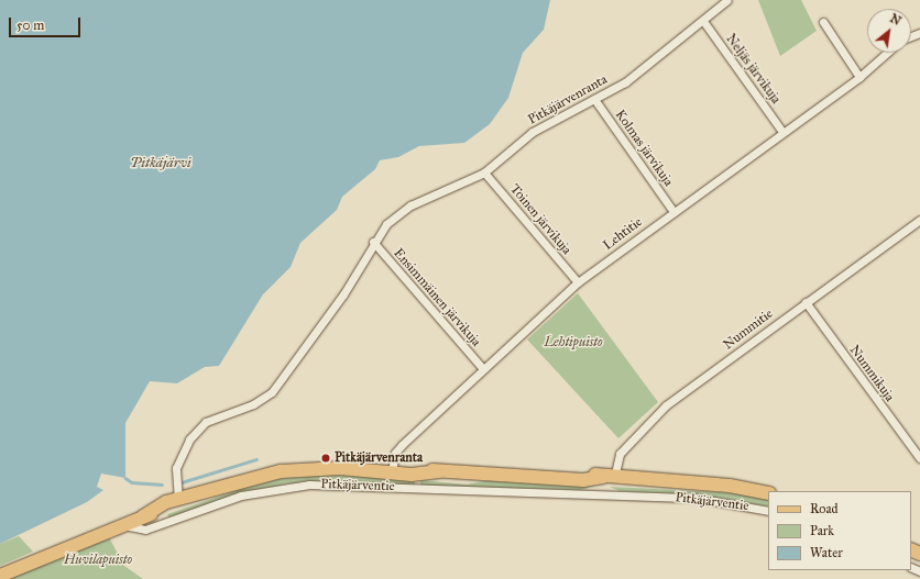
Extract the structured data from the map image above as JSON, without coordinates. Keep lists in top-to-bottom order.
{
  "streets": {
    "main road": ["Pitkäjärventie"],
    "street": [
      "Neljäs järvikuja",
      "Pitkäjärvenranta",
      "Kolmas järvikuja",
      "Toinen järvikuja",
      "Lehtitie",
      "Ensimmäinen järvikuja",
      "Nummitie",
      "Nummikuja"
    ]
  },
  "crossings": [
    ["Neljäs järvikuja", "Pitkäjärvenranta"],
    ["Neljäs järvikuja", "Lehtitie"],
    ["Pitkäjärvenranta", "Kolmas järvikuja"],
    ["Pitkäjärvenranta", "Toinen järvikuja"],
    ["Pitkäjärvenranta", "Ensimmäinen järvikuja"],
    ["Pitkäjärvenranta", "Pitkäjärventie"],
    ["Kolmas järvikuja", "Lehtitie"],
    ["Toinen järvikuja", "Lehtitie"],
    ["Lehtitie", "Ensimmäinen järvikuja"],
    ["Lehtitie", "Pitkäjärventie"],
    ["Nummitie", "Nummikuja"],
    ["Nummitie", "Pitkäjärventie"]
  ],
  "water": ["Pitkäjärvi"],
  "parks": ["Lehtipuisto", "Huvilapuisto"],
  "places": ["Pitkäjärvenranta"],
  "legend": ["Road", "Park", "Water"],
  "scale_bar": "50 m",
  "north": "top right"
}
